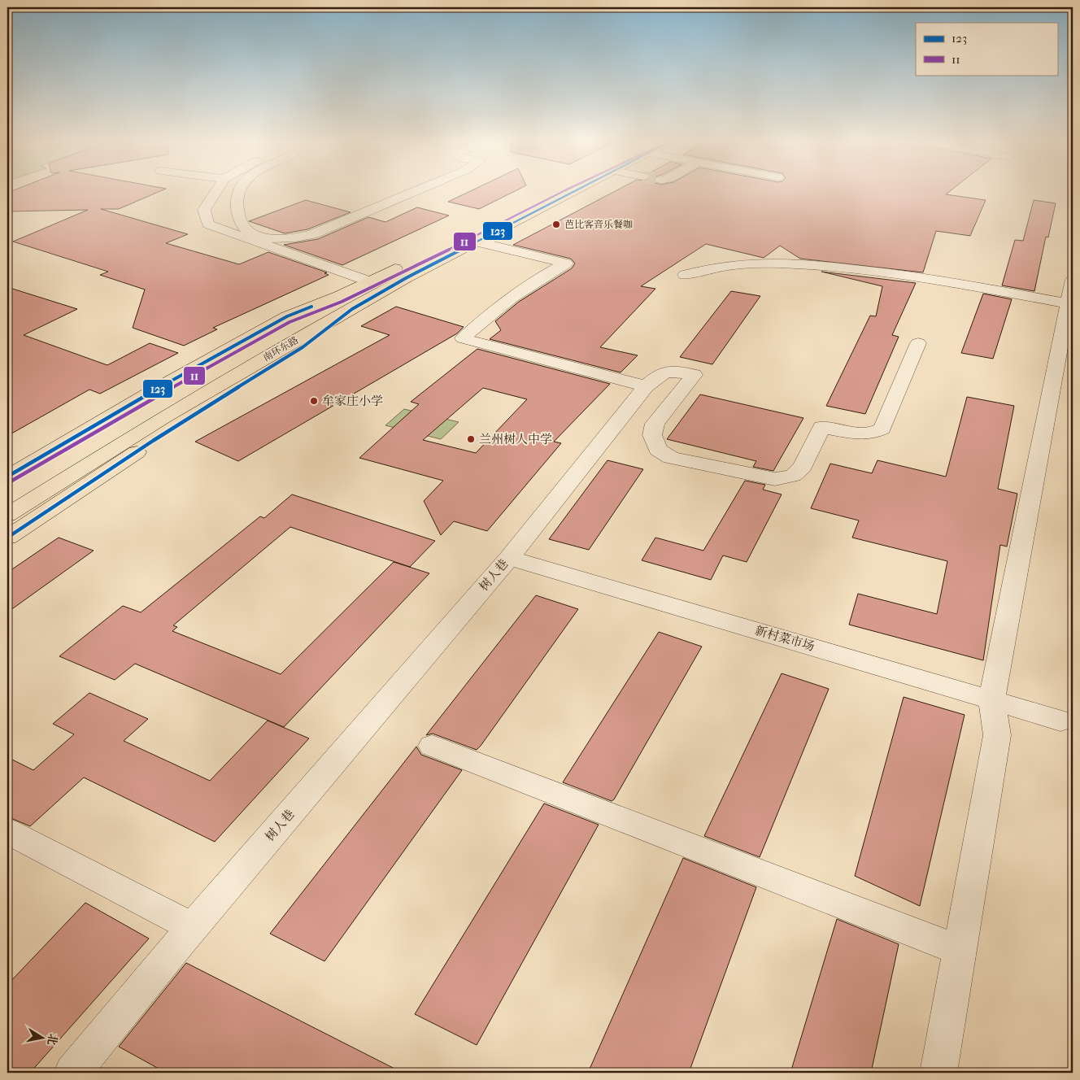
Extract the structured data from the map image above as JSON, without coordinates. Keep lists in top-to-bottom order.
{
  "streets": {
    "highway": ["南环东路"],
    "street": ["树人巷", "新村菜市场"]
  },
  "crossings": [
    ["树人巷", "新村菜市场"]
  ],
  "places": ["芭比客音乐餐咖", "牟家庄小学", "兰州树人中学"],
  "lines": ["transit line 123", "transit line 11"],
  "legend": ["123", "11"],
  "north": "right"
}
